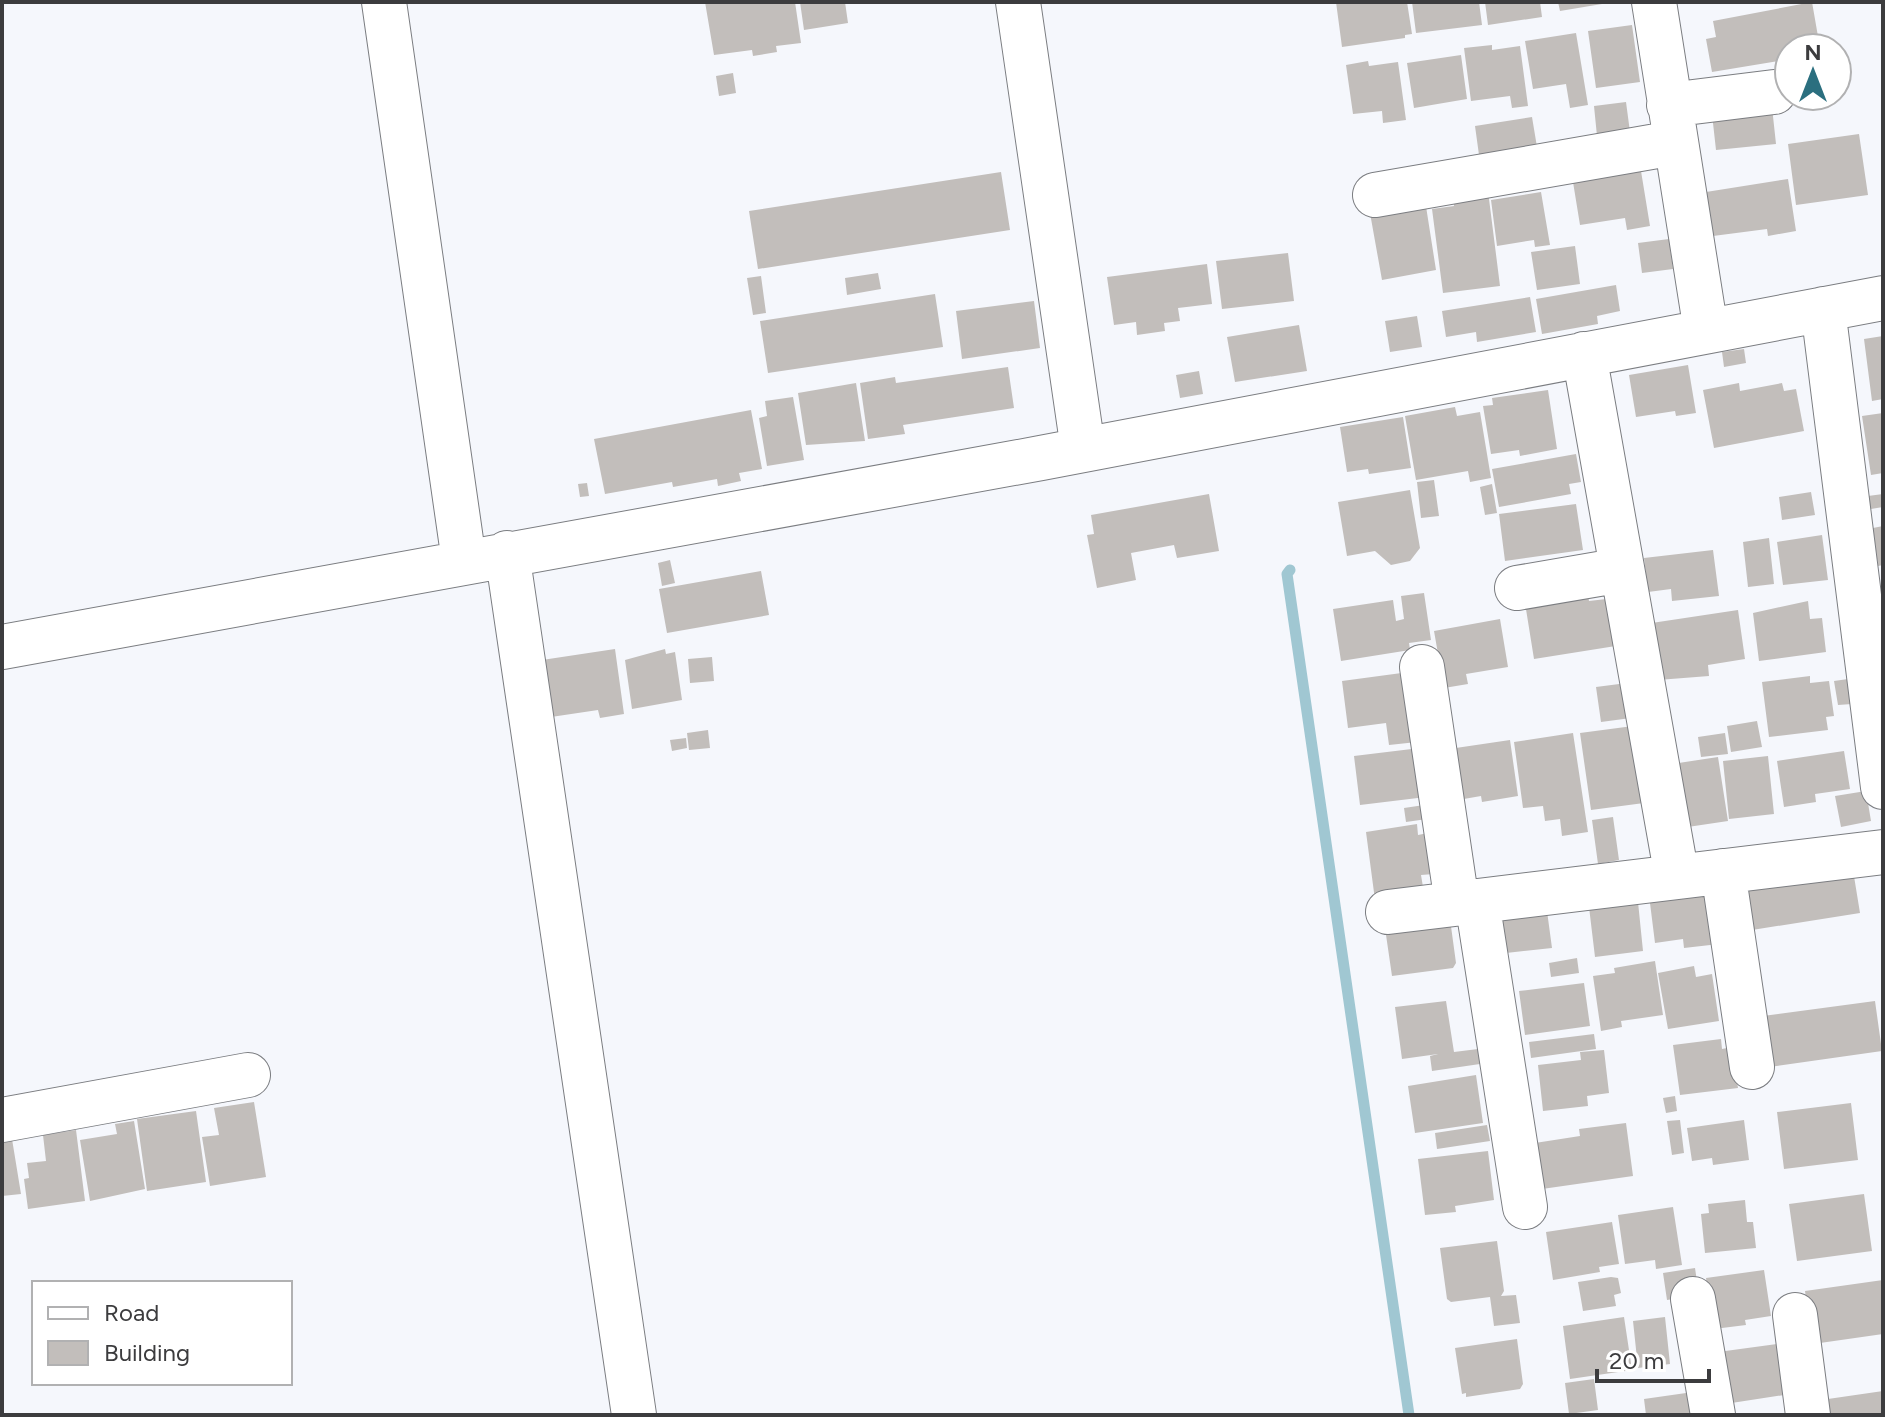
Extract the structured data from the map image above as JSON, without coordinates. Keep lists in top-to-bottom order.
{
  "legend": ["Road", "Building"],
  "scale_bar": "20 m",
  "north": "top"
}
